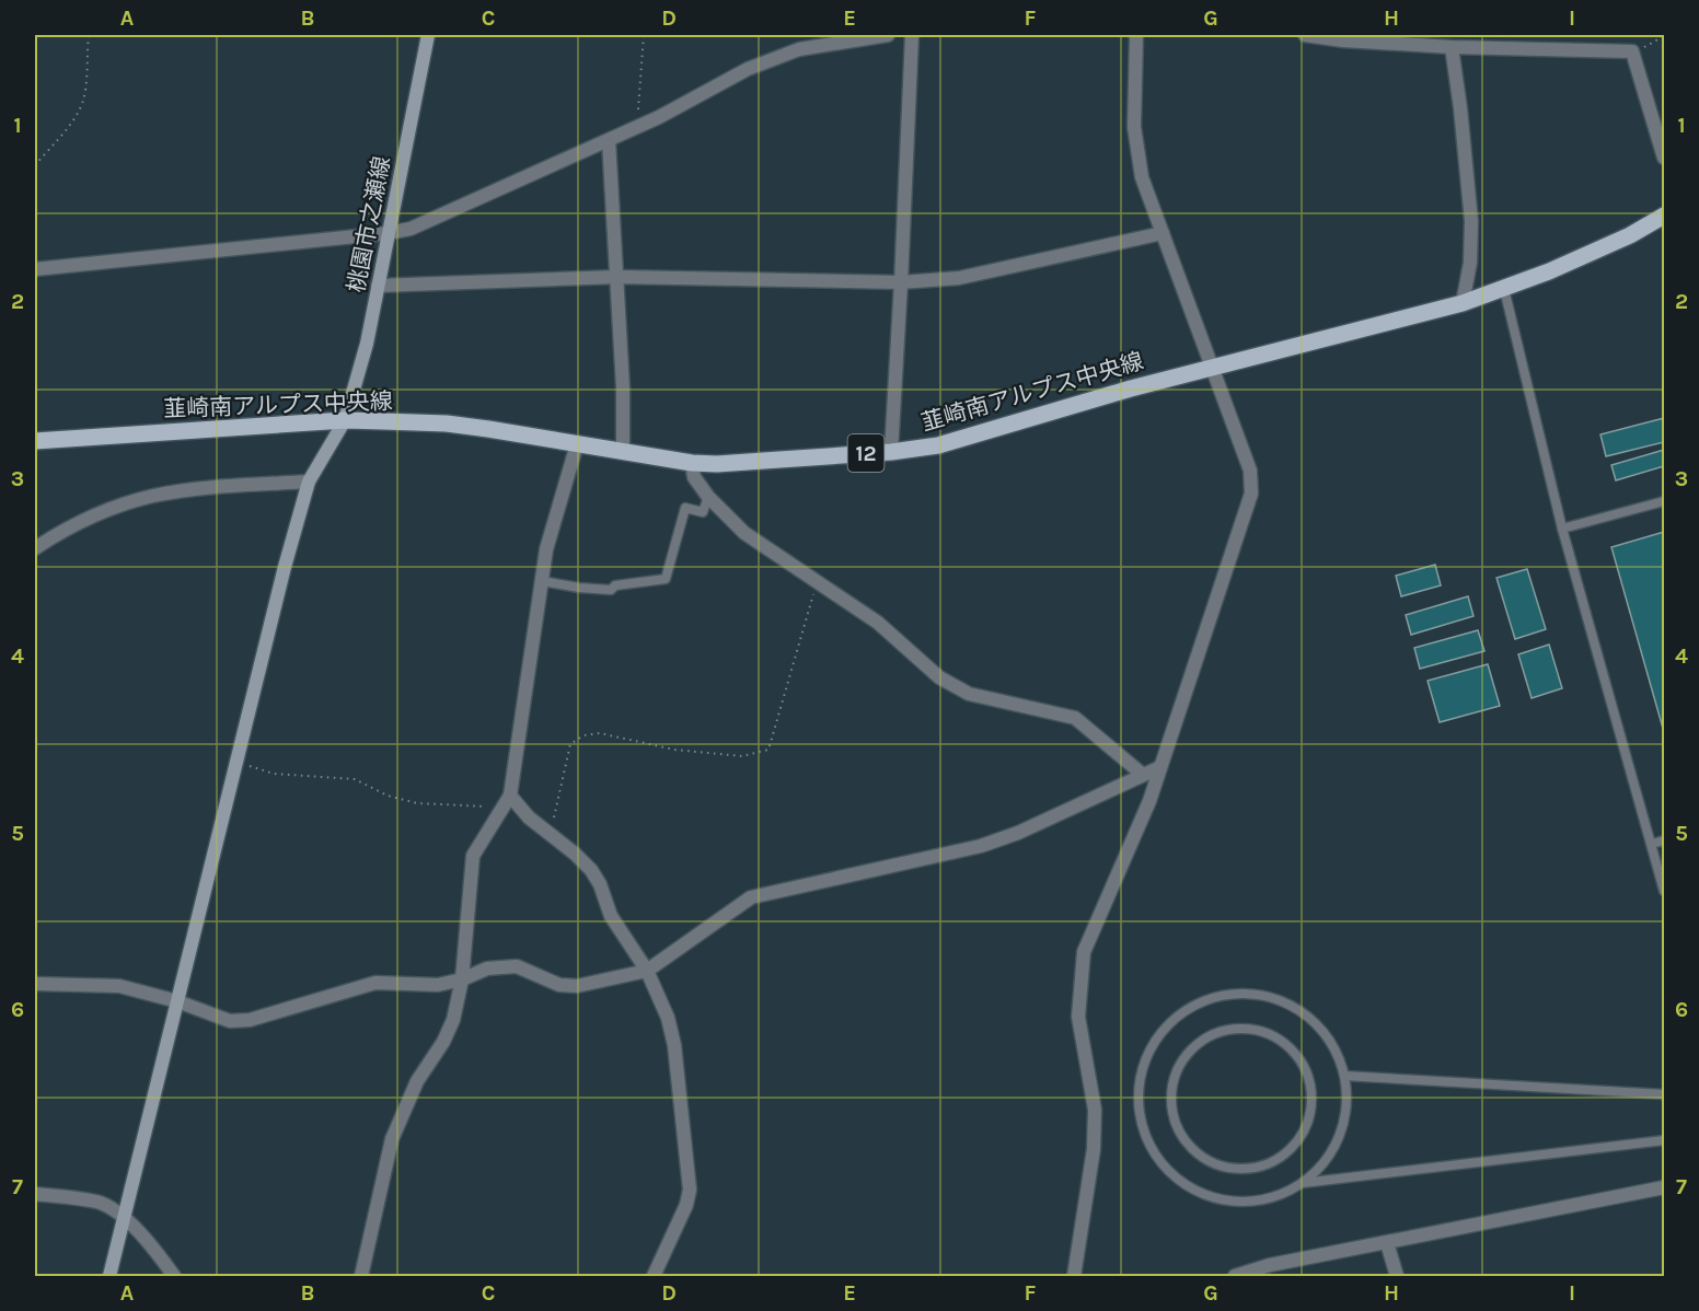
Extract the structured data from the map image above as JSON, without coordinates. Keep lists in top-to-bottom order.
{
  "streets": {
    "main road": ["韮崎南アルプス中央線", "12"],
    "street": ["桃園市之瀬線"]
  },
  "crossings": [
    ["桃園市之瀬線", "韮崎南アルプス中央線"]
  ],
  "grid": {
    "columns": [
      "A",
      "B",
      "C",
      "D",
      "E",
      "F",
      "G",
      "H",
      "I"
    ],
    "rows": [
      "1",
      "2",
      "3",
      "4",
      "5",
      "6",
      "7"
    ]
  }
}
